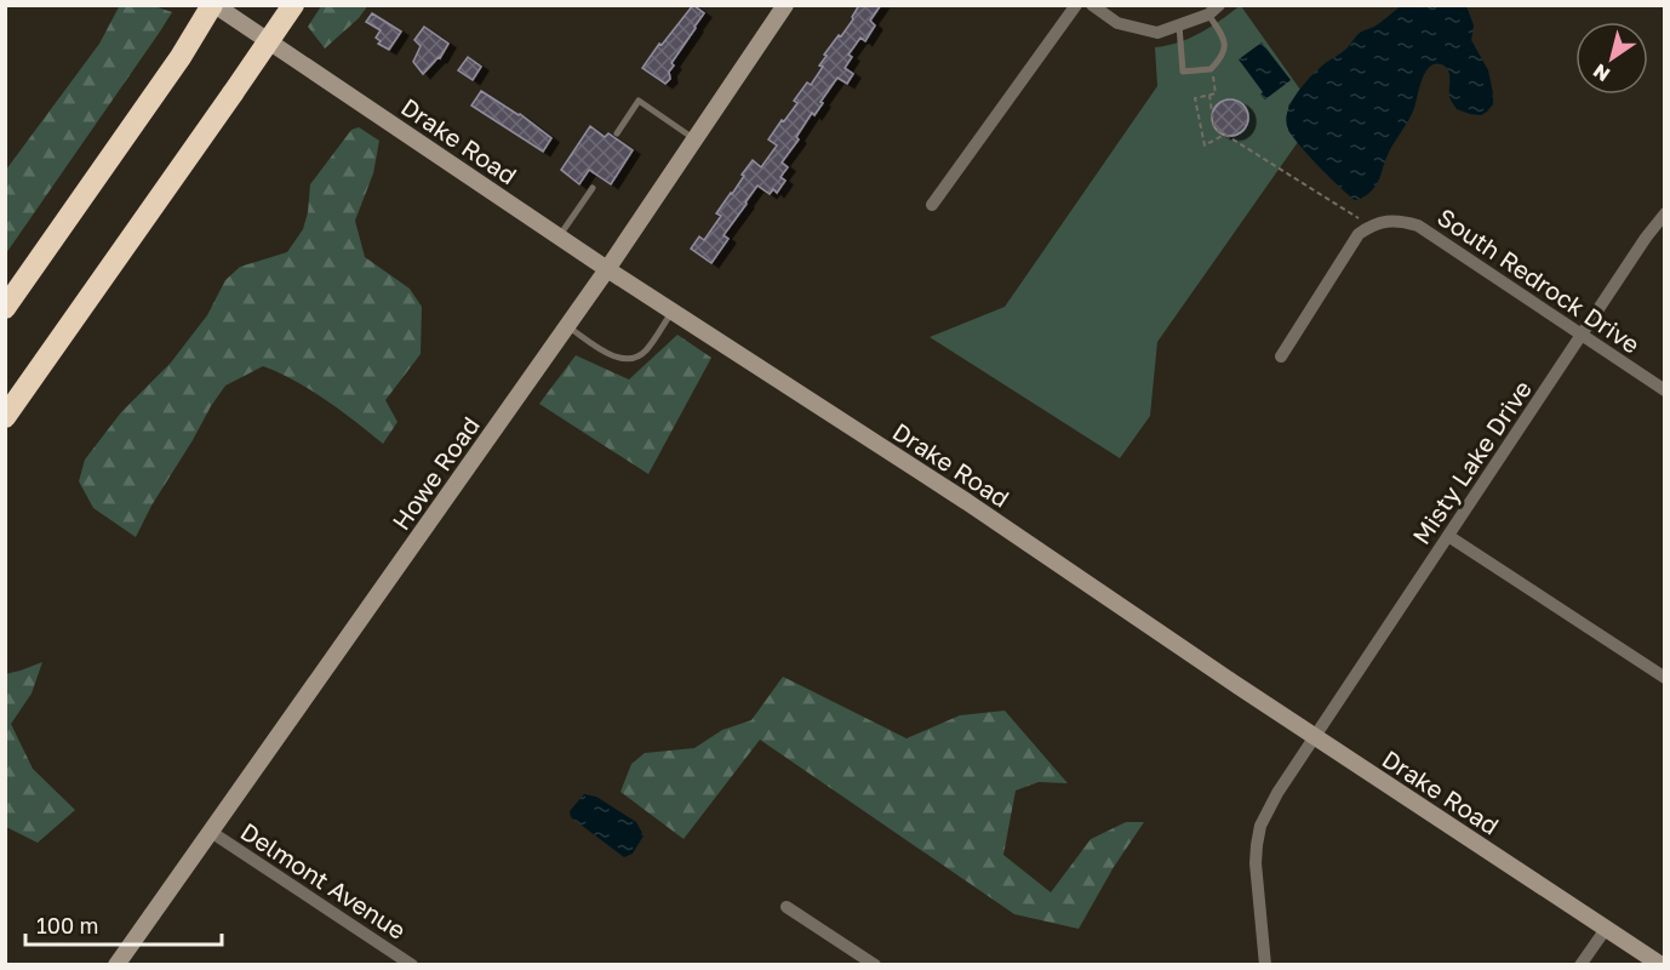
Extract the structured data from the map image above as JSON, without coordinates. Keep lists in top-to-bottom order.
{
  "streets": {
    "street": [
      "Drake Road",
      "South Redrock Drive",
      "Misty Lake Drive",
      "Howe Road",
      "Delmont Avenue"
    ]
  },
  "crossings": [
    ["Drake Road", "Misty Lake Drive"],
    ["Drake Road", "Howe Road"],
    ["South Redrock Drive", "Misty Lake Drive"],
    ["Howe Road", "Delmont Avenue"]
  ],
  "scale_bar": "100 m",
  "north": "bottom left"
}
